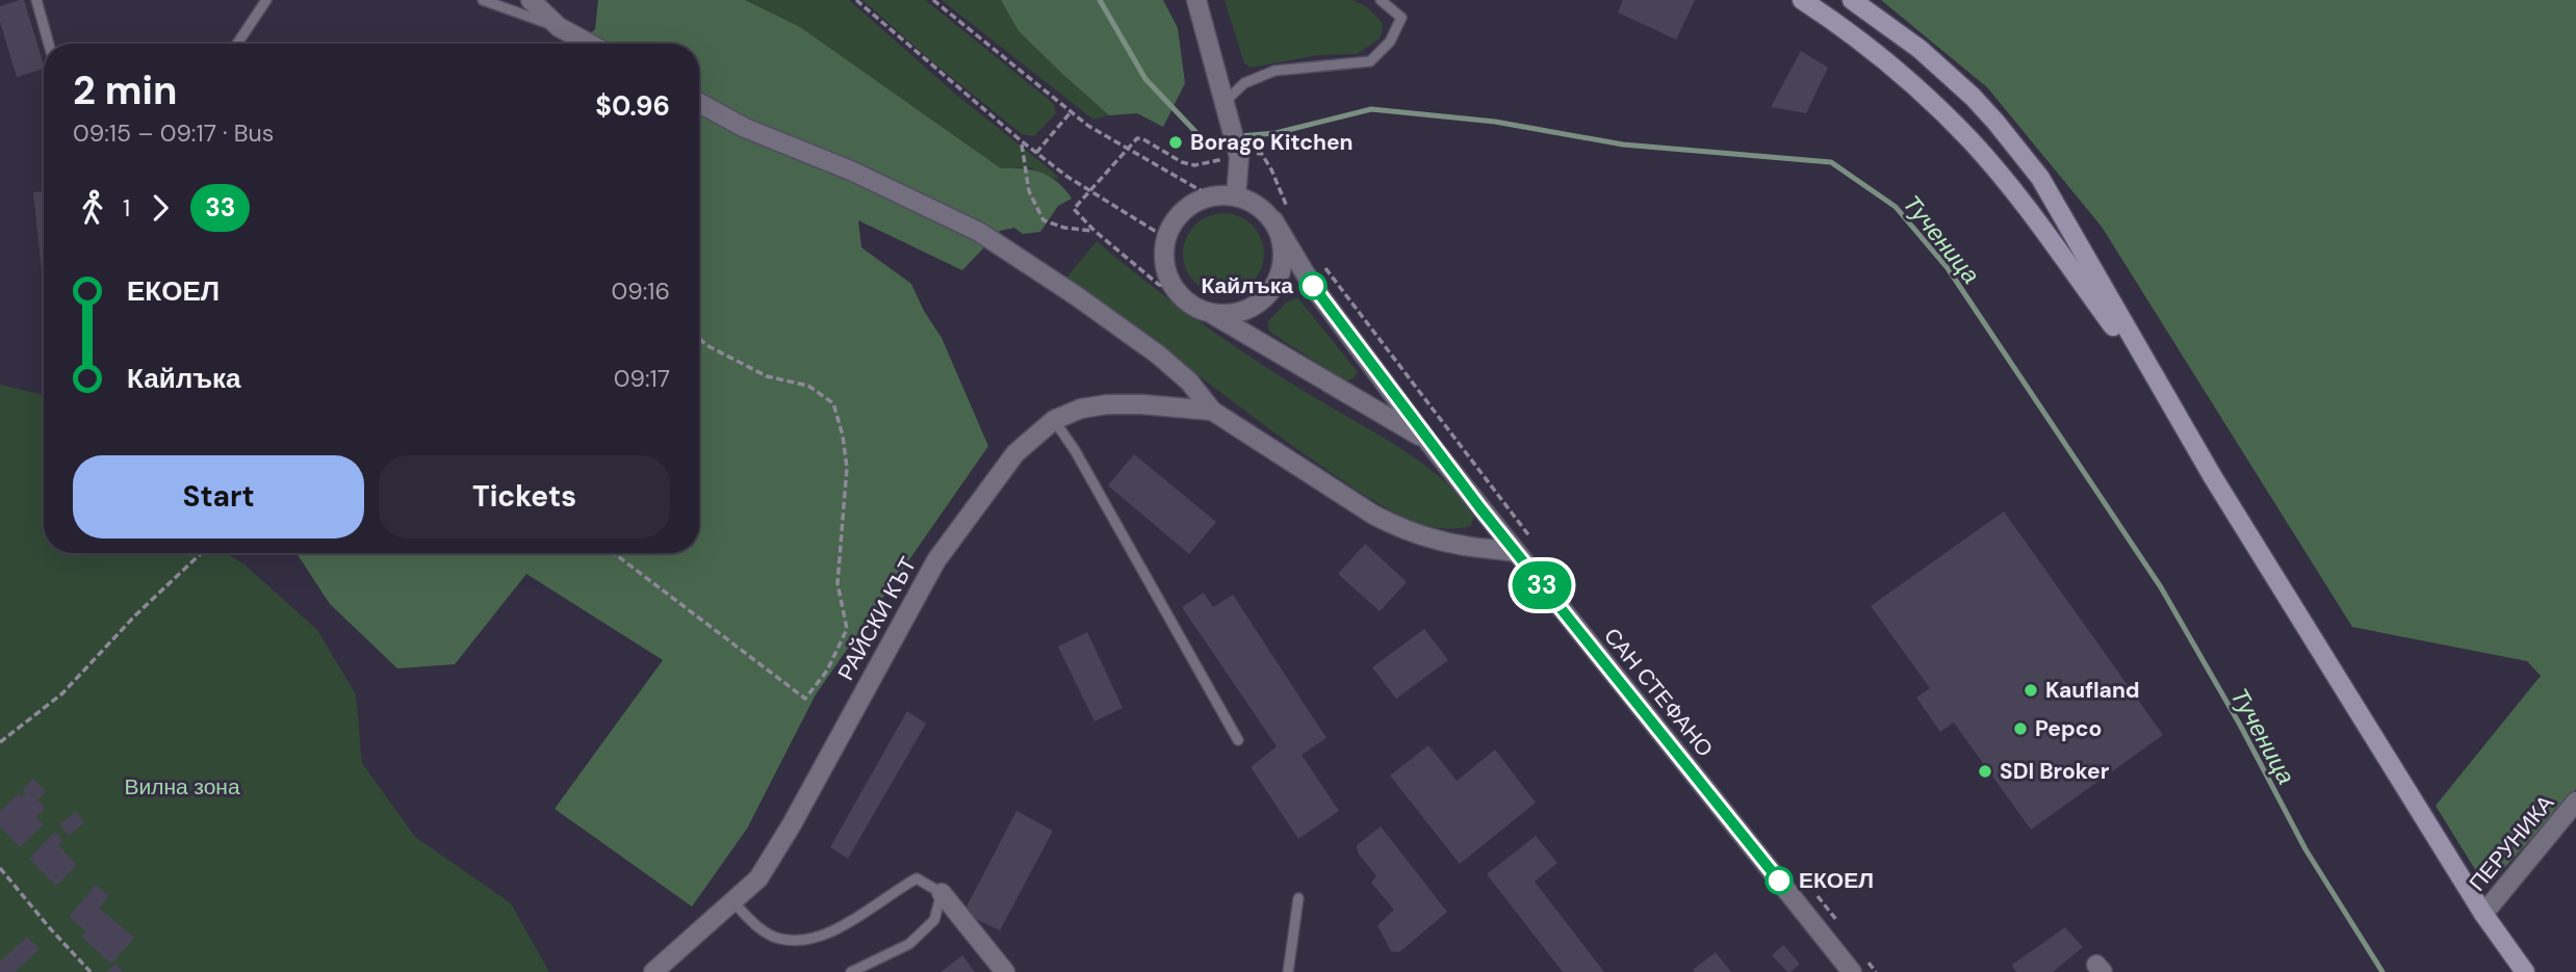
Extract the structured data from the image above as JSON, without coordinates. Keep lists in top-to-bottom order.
{
  "streets": {
    "street": ["РАЙСКИ КЪТ", "САН СТЕФАНО", "ПЕРУНИКА"]
  },
  "water": ["Тученица"],
  "parks": ["Вилна зона"],
  "places": [
    "Borago Kitchen",
    "Кайлъка",
    "Kaufland",
    "Pepco",
    "SDI Broker",
    "ЕКОЕЛ"
  ],
  "lines": ["bus line 33"],
  "page": {
    "on_map": "33",
    "heading": ["2 min", "09:15 – 09:17 · Bus", "$0.96"],
    "legs": ["1", "33"],
    "list": [
      {
        "name": "ЕКОЕЛ",
        "value": "09:16"
      },
      {
        "name": "Кайлъка",
        "value": "09:17"
      }
    ],
    "buttons": ["Start", "Tickets"]
  }
}
